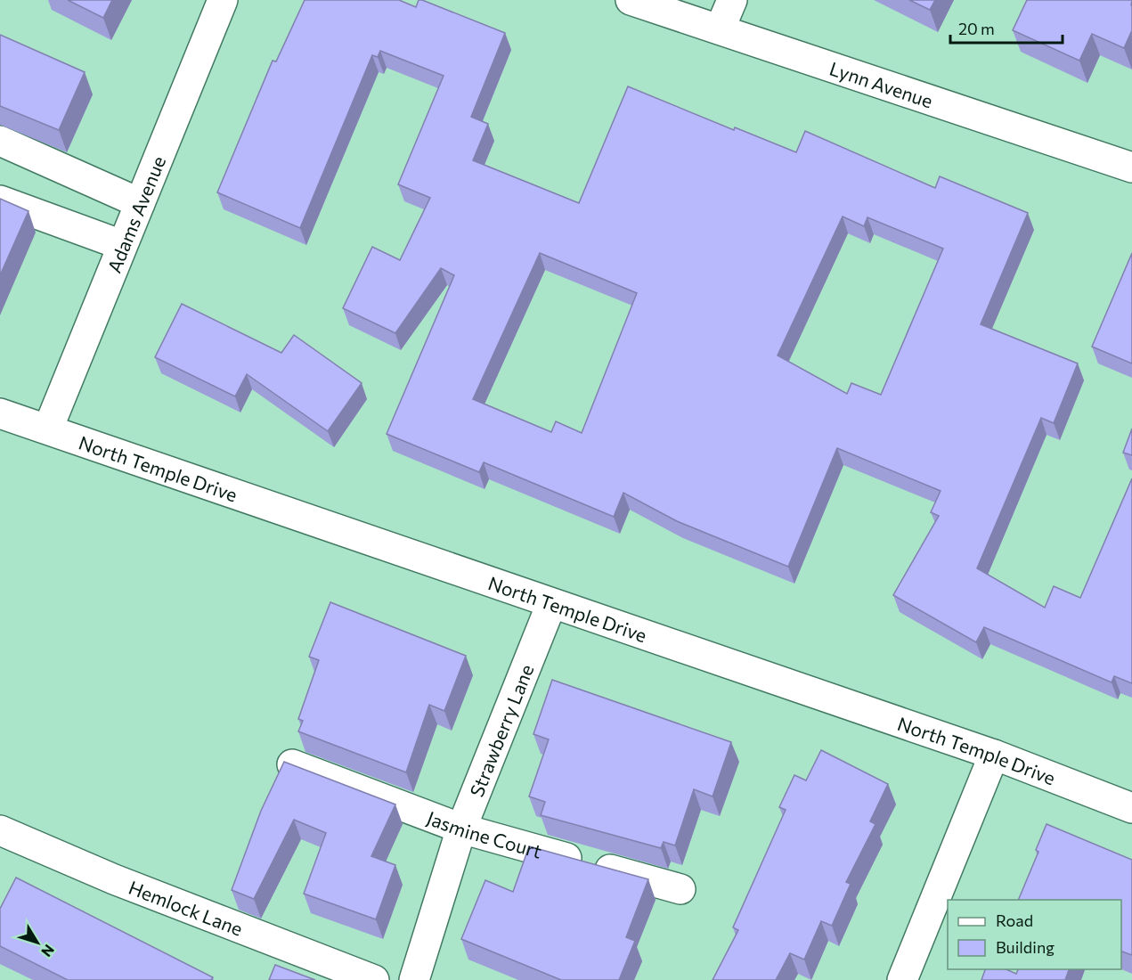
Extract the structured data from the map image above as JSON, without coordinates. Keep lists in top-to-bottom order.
{
  "streets": {
    "street": [
      "Lynn Avenue",
      "Adams Avenue",
      "North Temple Drive",
      "Strawberry Lane",
      "Jasmine Court",
      "Hemlock Lane"
    ]
  },
  "crossings": [
    ["Adams Avenue", "North Temple Drive"],
    ["North Temple Drive", "Strawberry Lane"],
    ["Strawberry Lane", "Jasmine Court"]
  ],
  "legend": ["Road", "Building"],
  "scale_bar": "20 m",
  "north": "bottom right"
}
